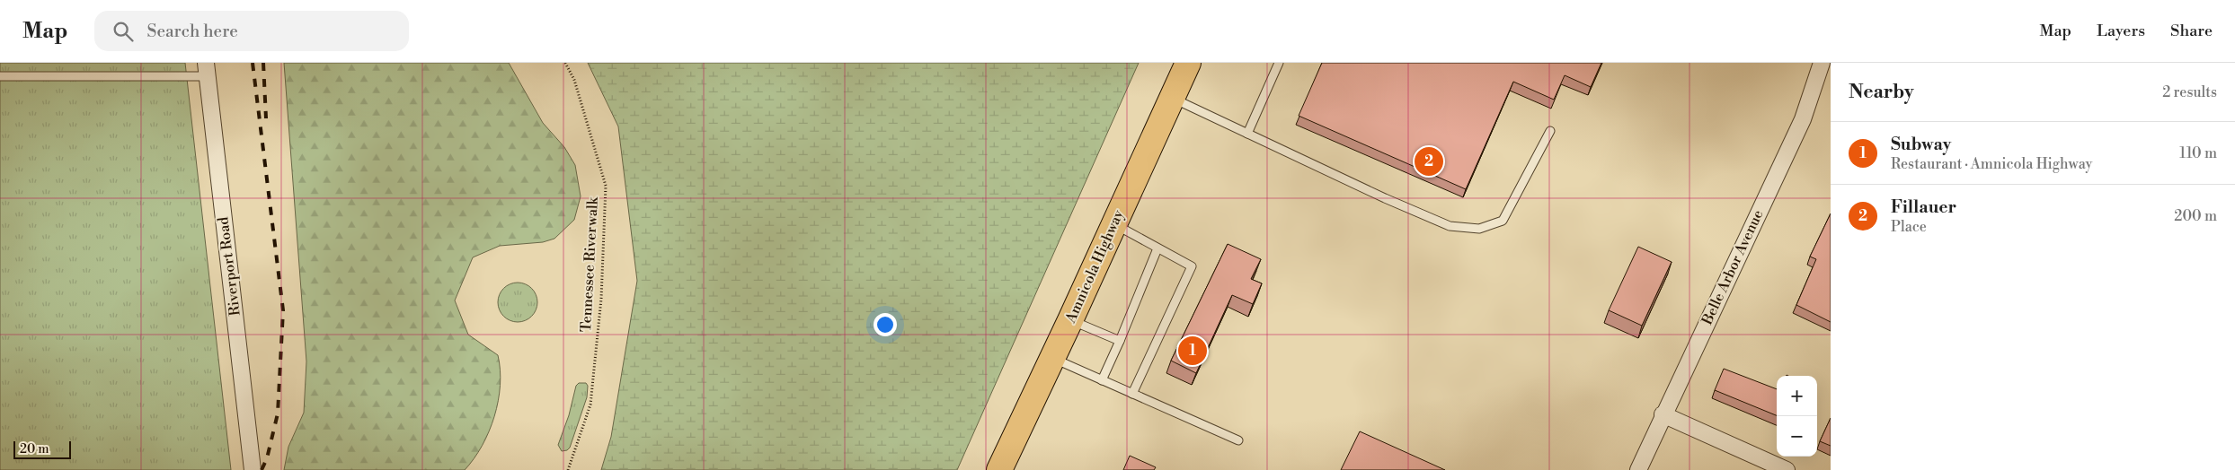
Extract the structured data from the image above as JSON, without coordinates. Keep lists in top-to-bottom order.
{
  "streets": {
    "main road": ["Amnicola Highway"],
    "street": ["Riverport Road", "Belle Arbor Avenue"],
    "path": ["Tennessee Riverwalk"]
  },
  "scale_bar": "20 m",
  "page": {
    "header": "Map",
    "search": "Search here",
    "nav": ["Map", "Layers", "Share"],
    "heading": ["Nearby", "2 results"],
    "list": [
      {
        "mark": "1",
        "name": "Subway",
        "note": "Restaurant · Amnicola Highway",
        "value": "110 m"
      },
      {
        "mark": "2",
        "name": "Fillauer",
        "note": "Place",
        "value": "200 m"
      }
    ],
    "pins": ["2", "1"],
    "map_buttons": ["+", "−"],
    "scale": "20 m"
  }
}
